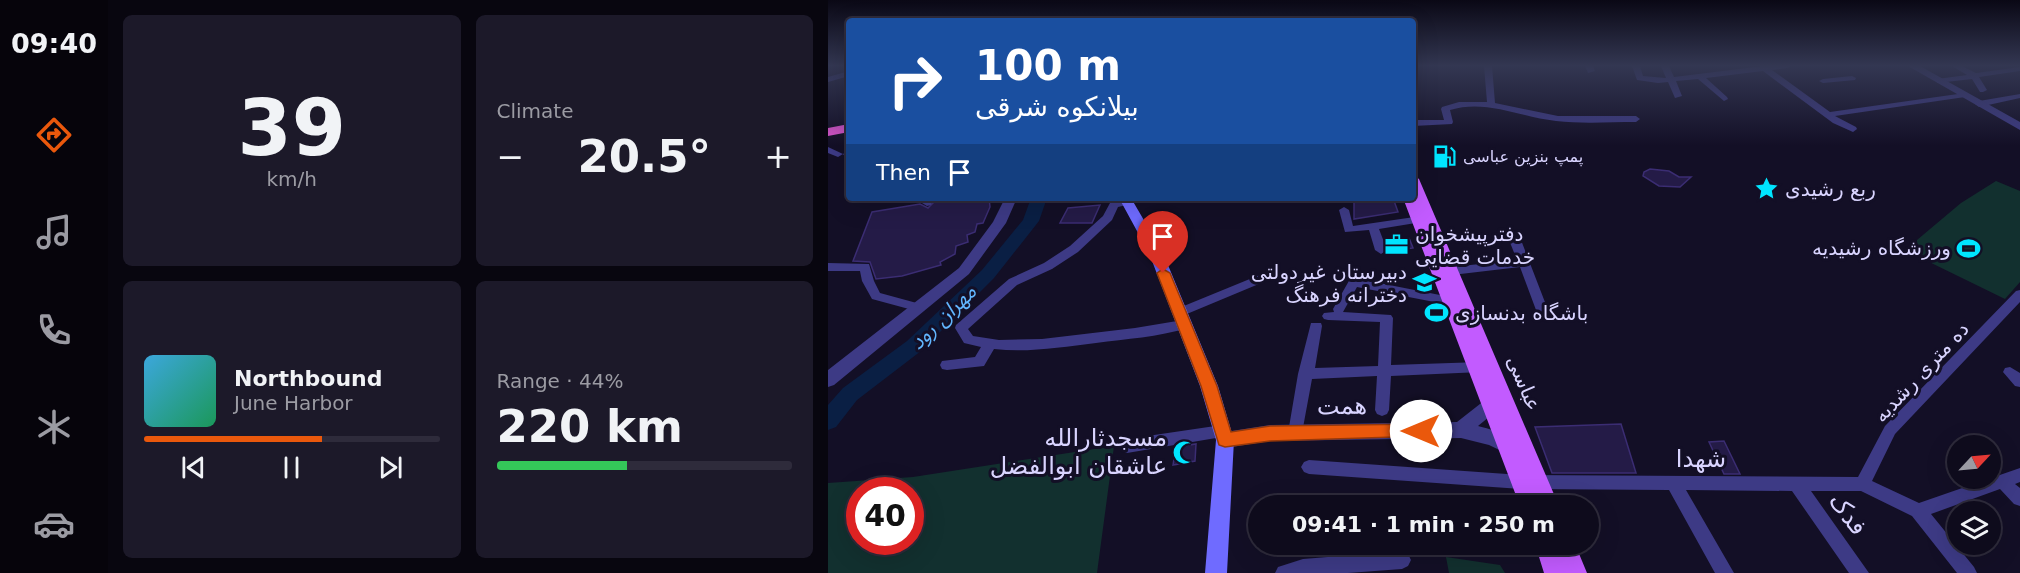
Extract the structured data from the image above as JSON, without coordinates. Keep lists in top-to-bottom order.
{
  "streets": {
    "main road": ["عباسى"],
    "street": [
      "ده متری رشدیه",
      "همت",
      "شهدا",
      "فدک"
    ]
  },
  "crossings": [
    ["ده متری رشدیه", "شهدا"],
    ["عباسى", "همت"],
    ["عباسى", "شهدا"],
    ["شهدا", "فدک"]
  ],
  "water": ["مهران رود"],
  "places": {
    "fuel station": ["پمپ بنزین عباسی"],
    "place": ["ربع رشیدی"],
    "office": ["دفترپیشخوان خدمات قضایی"],
    "sports": ["ورزشگاه رشیدیه", "باشگاه بدنسازی"],
    "school or university": ["دبیرستان غیردولتی دخترانه فرهنگ"],
    "mosque": ["مسجدثارالله عاشقان ابوالفضل"]
  },
  "north": "top right",
  "page": {
    "tabs": "09:40",
    "tile": [
      ["39", "km/h"],
      "Climate",
      ["Range · 44%", "220 km"]
    ],
    "turn": ["100 m", "بیلانکوه شرقی"],
    "heat": ["−", "20.5°", "+"],
    "then": "Then",
    "song": ["Northbound", "June Harbor"],
    "limit": "40",
    "trip": "09:41 · 1 min · 250 m"
  }
}
